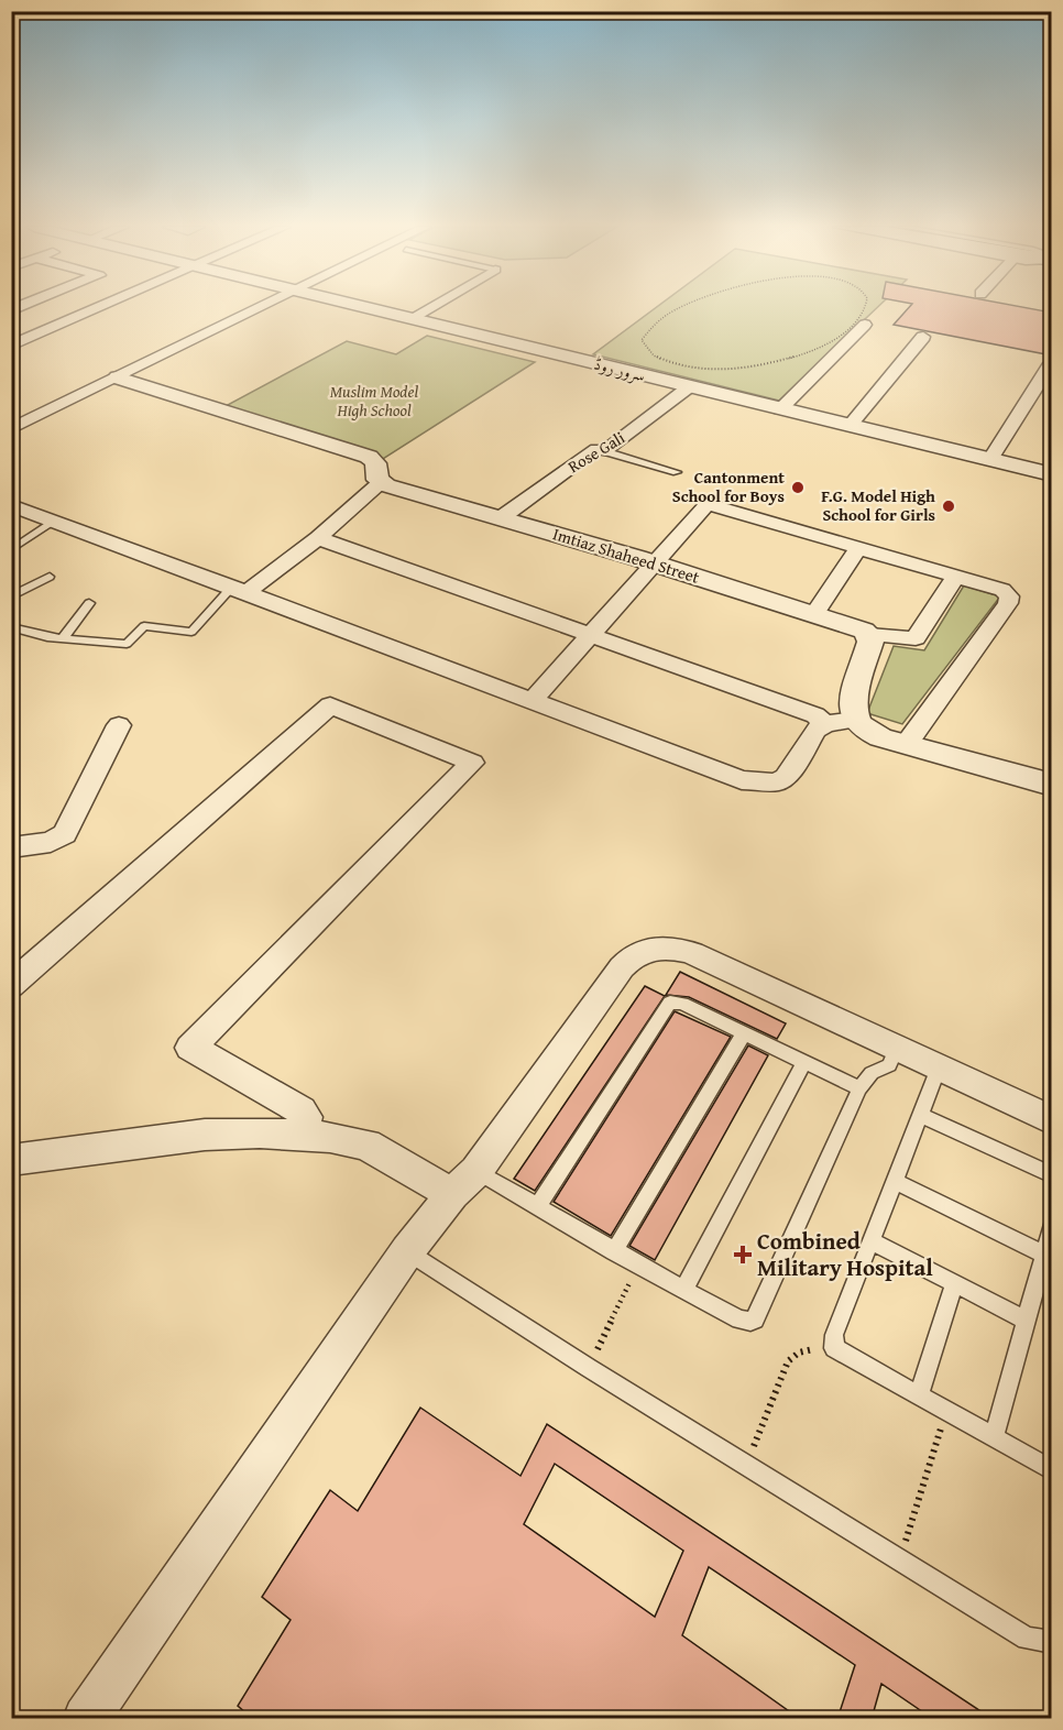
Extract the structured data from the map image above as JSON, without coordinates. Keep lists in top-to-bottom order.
{
  "streets": {
    "street": ["سرور روڈ", "Rose Gali", "Imtiaz Shaheed Street"]
  },
  "crossings": [
    ["سرور روڈ", "Rose Gali"],
    ["Rose Gali", "Imtiaz Shaheed Street"]
  ],
  "parks": ["Muslim Model High School"],
  "places": {
    "other": ["Cantonment School for Boys", "F.G. Model High School for Girls"],
    "health": ["Combined Military Hospital"]
  }
}
